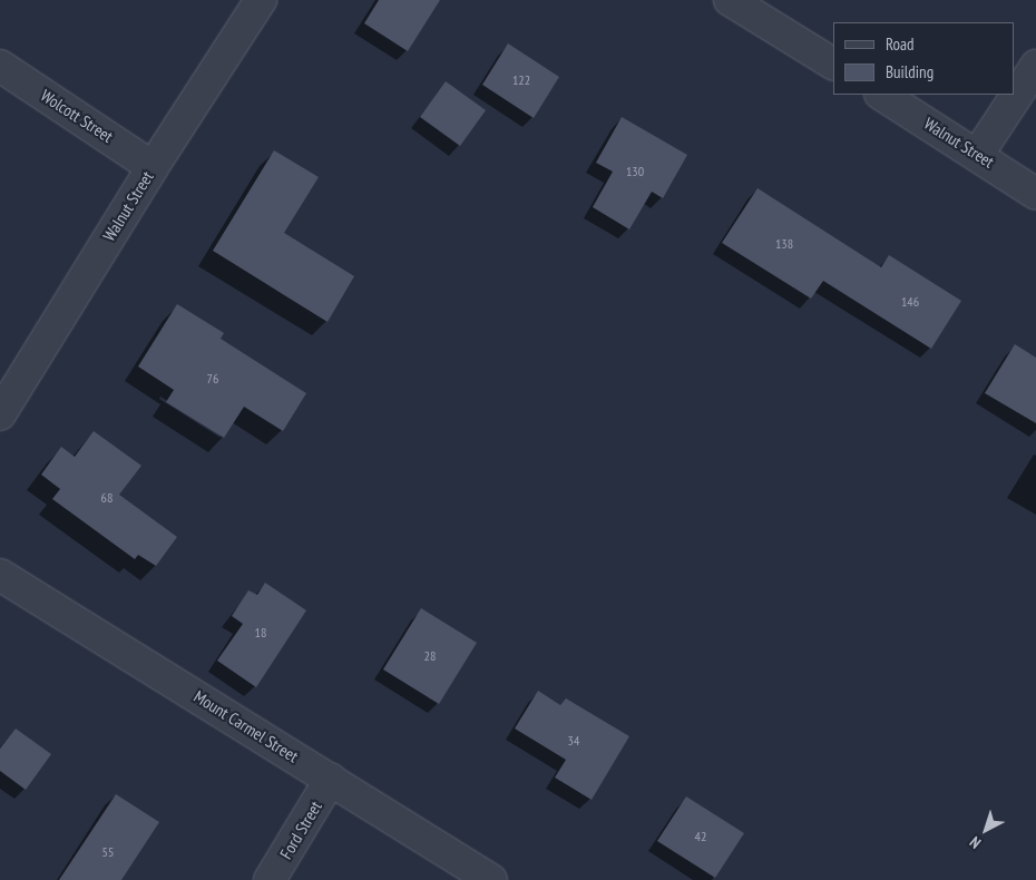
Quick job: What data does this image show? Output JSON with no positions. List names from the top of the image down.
{
  "streets": {
    "street": [
      "Wolcott Street",
      "Walnut Street",
      "Mount Carmel Street",
      "Ford Street"
    ]
  },
  "crossings": [
    ["Wolcott Street", "Walnut Street"],
    ["Mount Carmel Street", "Ford Street"]
  ],
  "house_numbers": [
    "122",
    "130",
    "138",
    "146",
    "76",
    "68",
    "18",
    "28",
    "34",
    "42",
    "55"
  ],
  "legend": ["Road", "Building"],
  "north": "bottom left"
}
